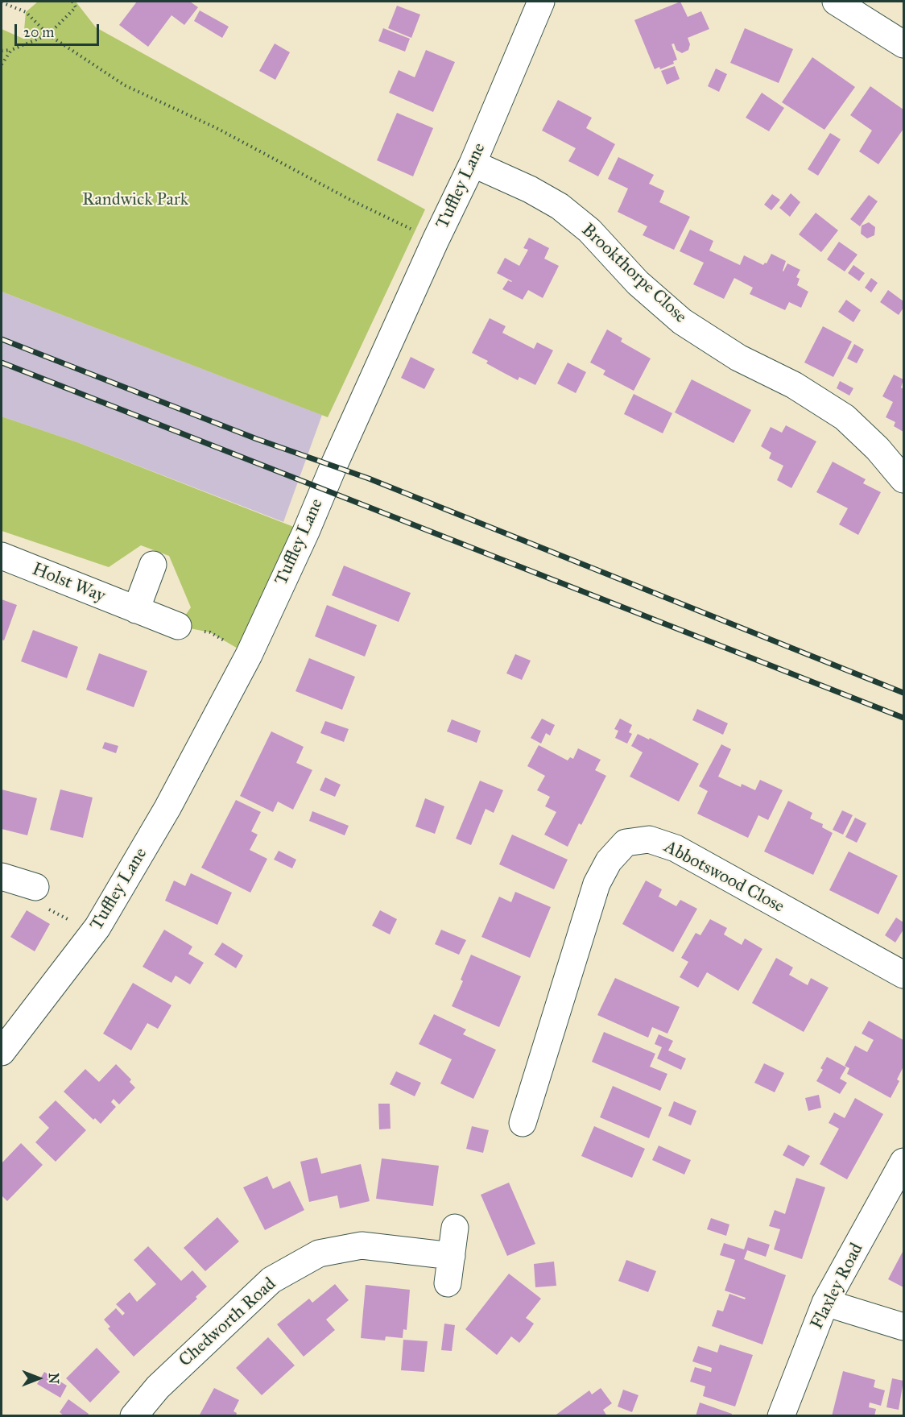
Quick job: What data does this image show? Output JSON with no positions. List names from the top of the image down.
{
  "streets": {
    "street": [
      "Tuffley Lane",
      "Brookthorpe Close",
      "Holst Way",
      "Abbotswood Close",
      "Flaxley Road",
      "Chedworth Road"
    ]
  },
  "crossings": [
    ["Tuffley Lane", "Brookthorpe Close"]
  ],
  "parks": ["Randwick Park"],
  "scale_bar": "20 m",
  "north": "right"
}
